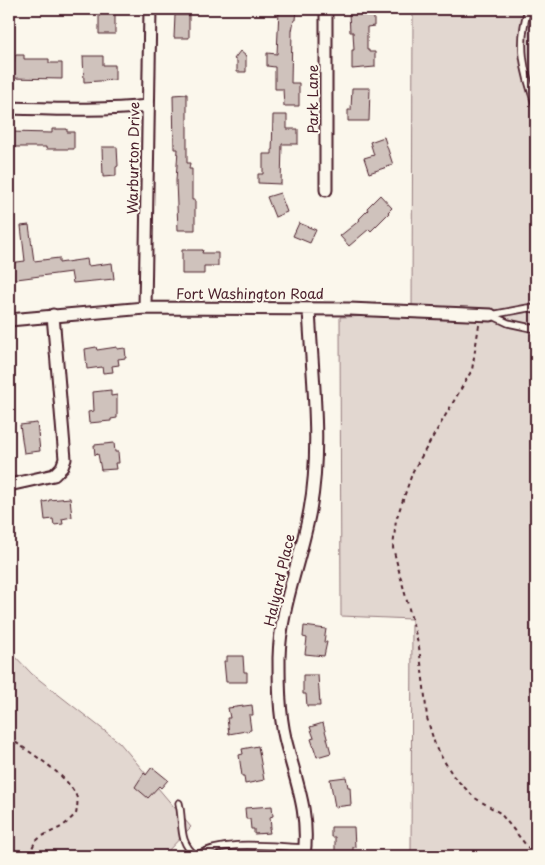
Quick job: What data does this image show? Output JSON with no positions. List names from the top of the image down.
{
  "streets": {
    "street": [
      "Park Lane",
      "Warburton Drive",
      "Fort Washington Road",
      "Halyard Place"
    ]
  },
  "crossings": [
    ["Warburton Drive", "Fort Washington Road"],
    ["Fort Washington Road", "Halyard Place"]
  ]
}
